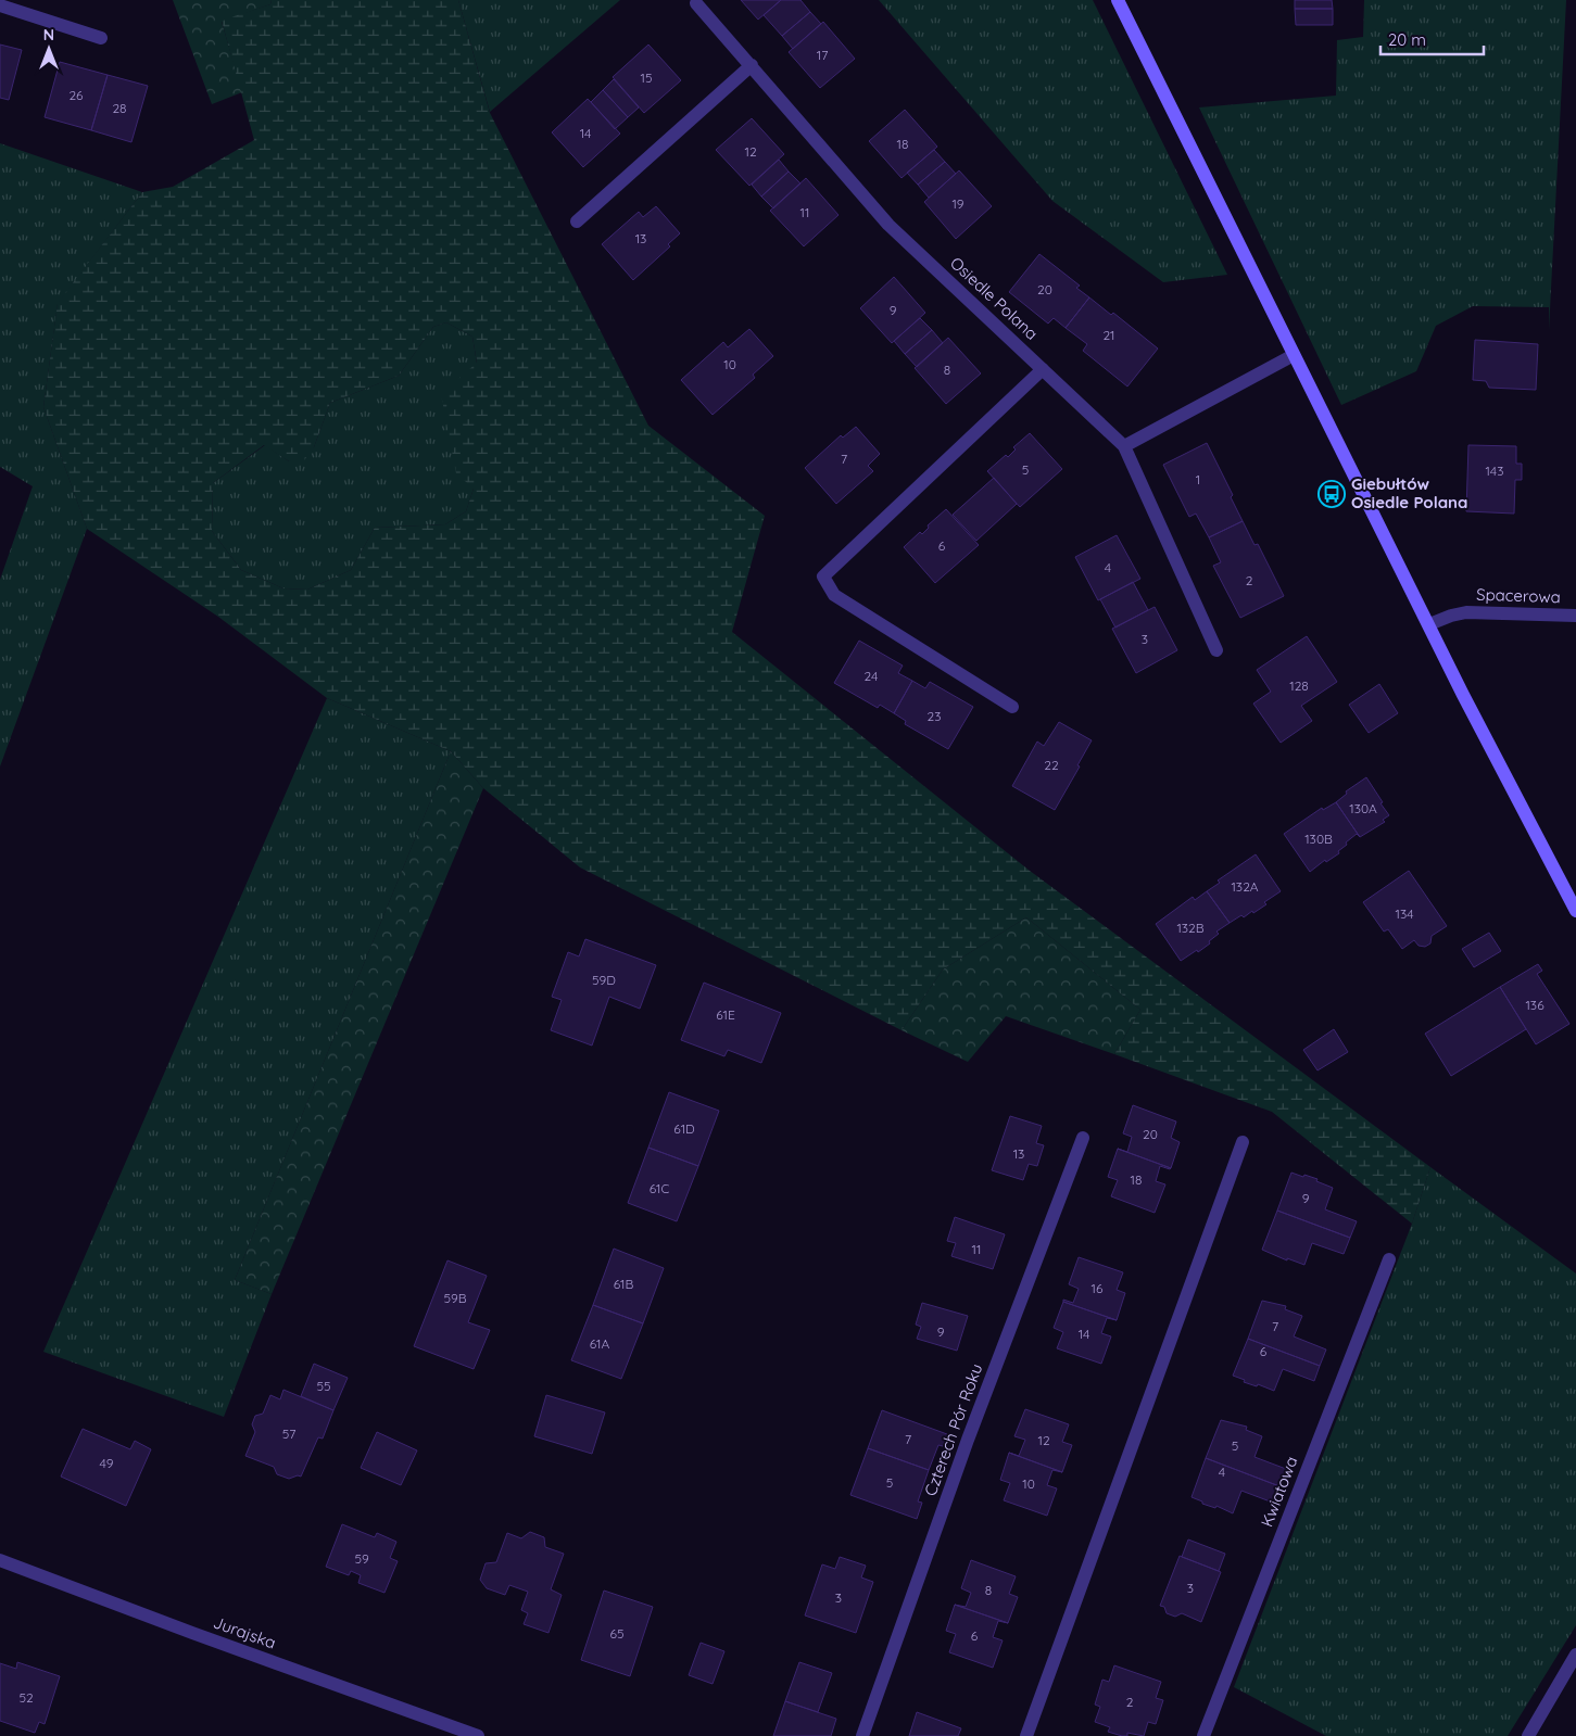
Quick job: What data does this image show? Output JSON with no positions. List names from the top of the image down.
{
  "streets": {
    "street": [
      "Osiedle Polana",
      "Spacerowa",
      "Czterech Pór Roku",
      "Kwiatowa",
      "Jurajska"
    ]
  },
  "places": {
    "bus stop": ["Giebułtów Osiedle Polana"]
  },
  "house_numbers": [
    "17",
    "15",
    "26",
    "28",
    "14",
    "18",
    "12",
    "19",
    "11",
    "13",
    "20",
    "9",
    "21",
    "10",
    "8",
    "7",
    "5",
    "143",
    "1",
    "6",
    "4",
    "2",
    "3",
    "24",
    "128",
    "23",
    "22",
    "130A",
    "130B",
    "132A",
    "134",
    "132B",
    "59D",
    "136",
    "61E",
    "61D",
    "20",
    "13",
    "18",
    "61C",
    "9",
    "11",
    "61B",
    "16",
    "59B",
    "7",
    "9",
    "14",
    "61A",
    "6",
    "55",
    "57",
    "7",
    "12",
    "5",
    "49",
    "4",
    "5",
    "10",
    "59",
    "3",
    "8",
    "3",
    "65",
    "6",
    "52",
    "2"
  ],
  "scale_bar": "20 m",
  "north": "top"
}
